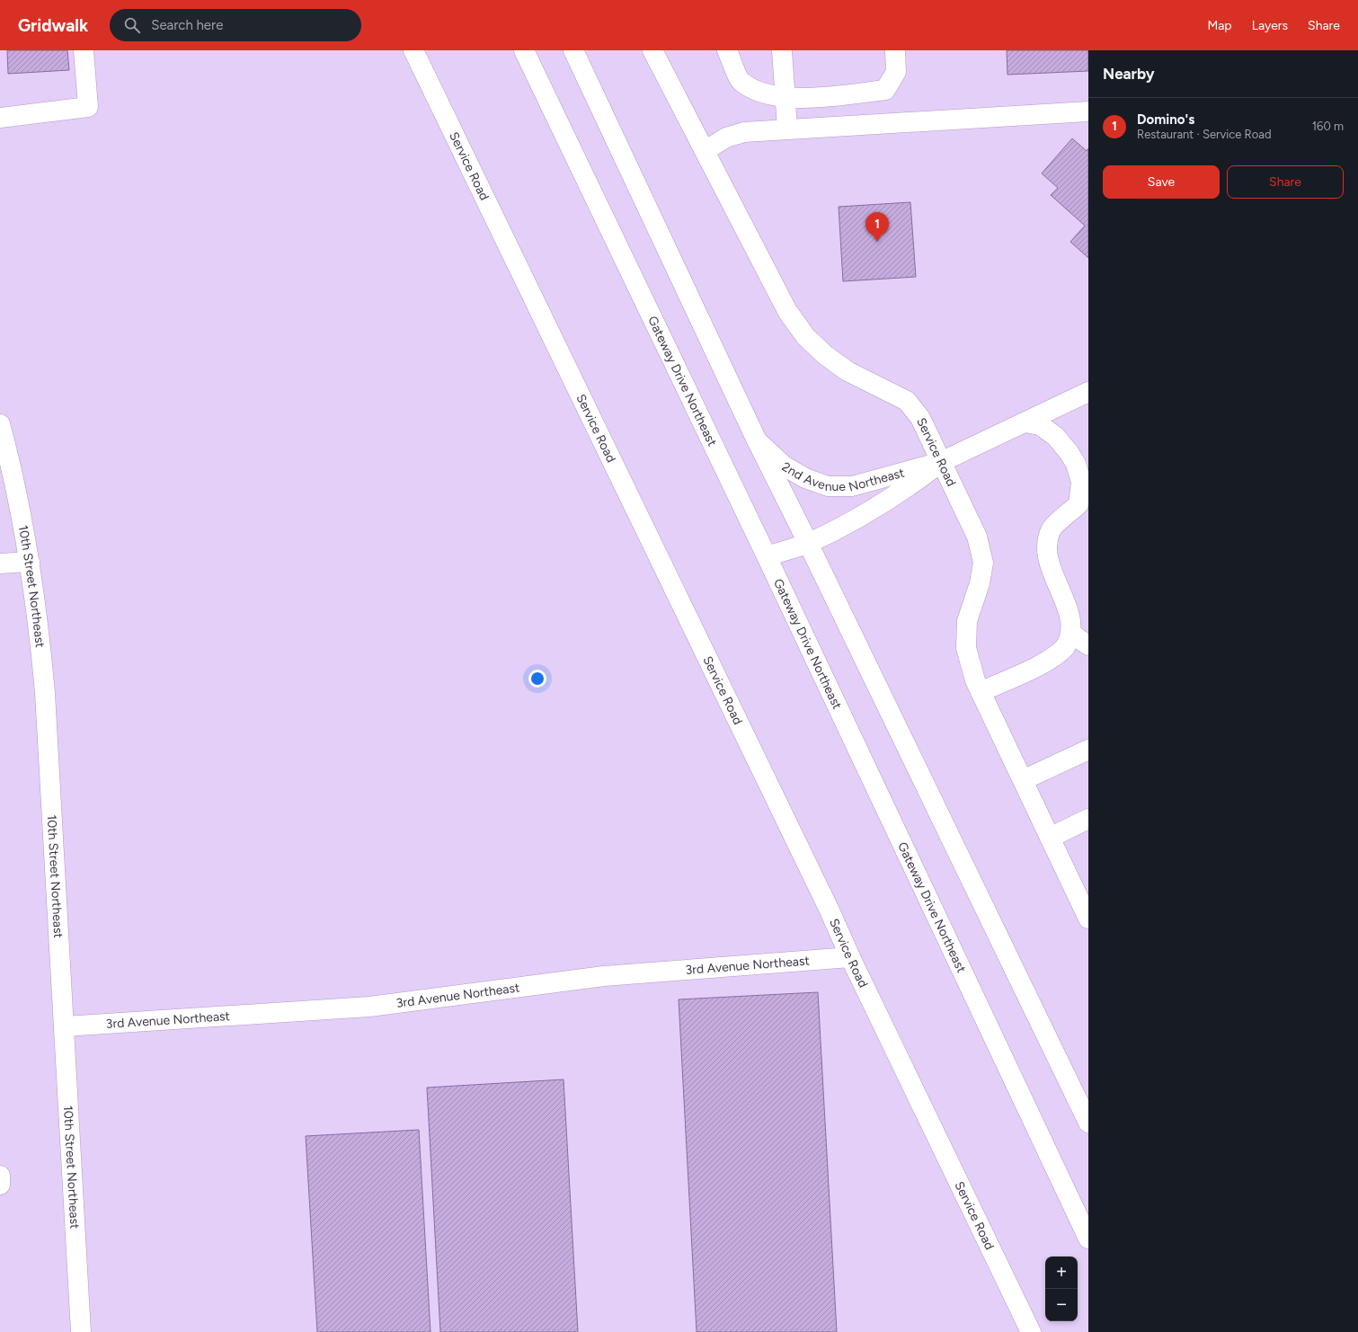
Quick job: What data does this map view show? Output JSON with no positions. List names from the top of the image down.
{
  "streets": {
    "main road": [
      "Service Road",
      "Gateway Drive Northeast",
      "2nd Avenue Northeast",
      "10th Street Northeast",
      "3rd Avenue Northeast"
    ]
  },
  "crossings": [
    ["Service Road", "2nd Avenue Northeast"],
    ["Service Road", "3rd Avenue Northeast"],
    ["Gateway Drive Northeast", "2nd Avenue Northeast"],
    ["10th Street Northeast", "3rd Avenue Northeast"]
  ],
  "page": {
    "header": "Gridwalk",
    "search": "Search here",
    "nav": ["Map", "Layers", "Share"],
    "heading": "Nearby",
    "list": [
      {
        "mark": "1",
        "name": "Domino's",
        "note": "Restaurant · Service Road",
        "value": "160 m"
      }
    ],
    "buttons": ["Save", "Share"],
    "pins": "1",
    "map_buttons": ["+", "−"]
  }
}
